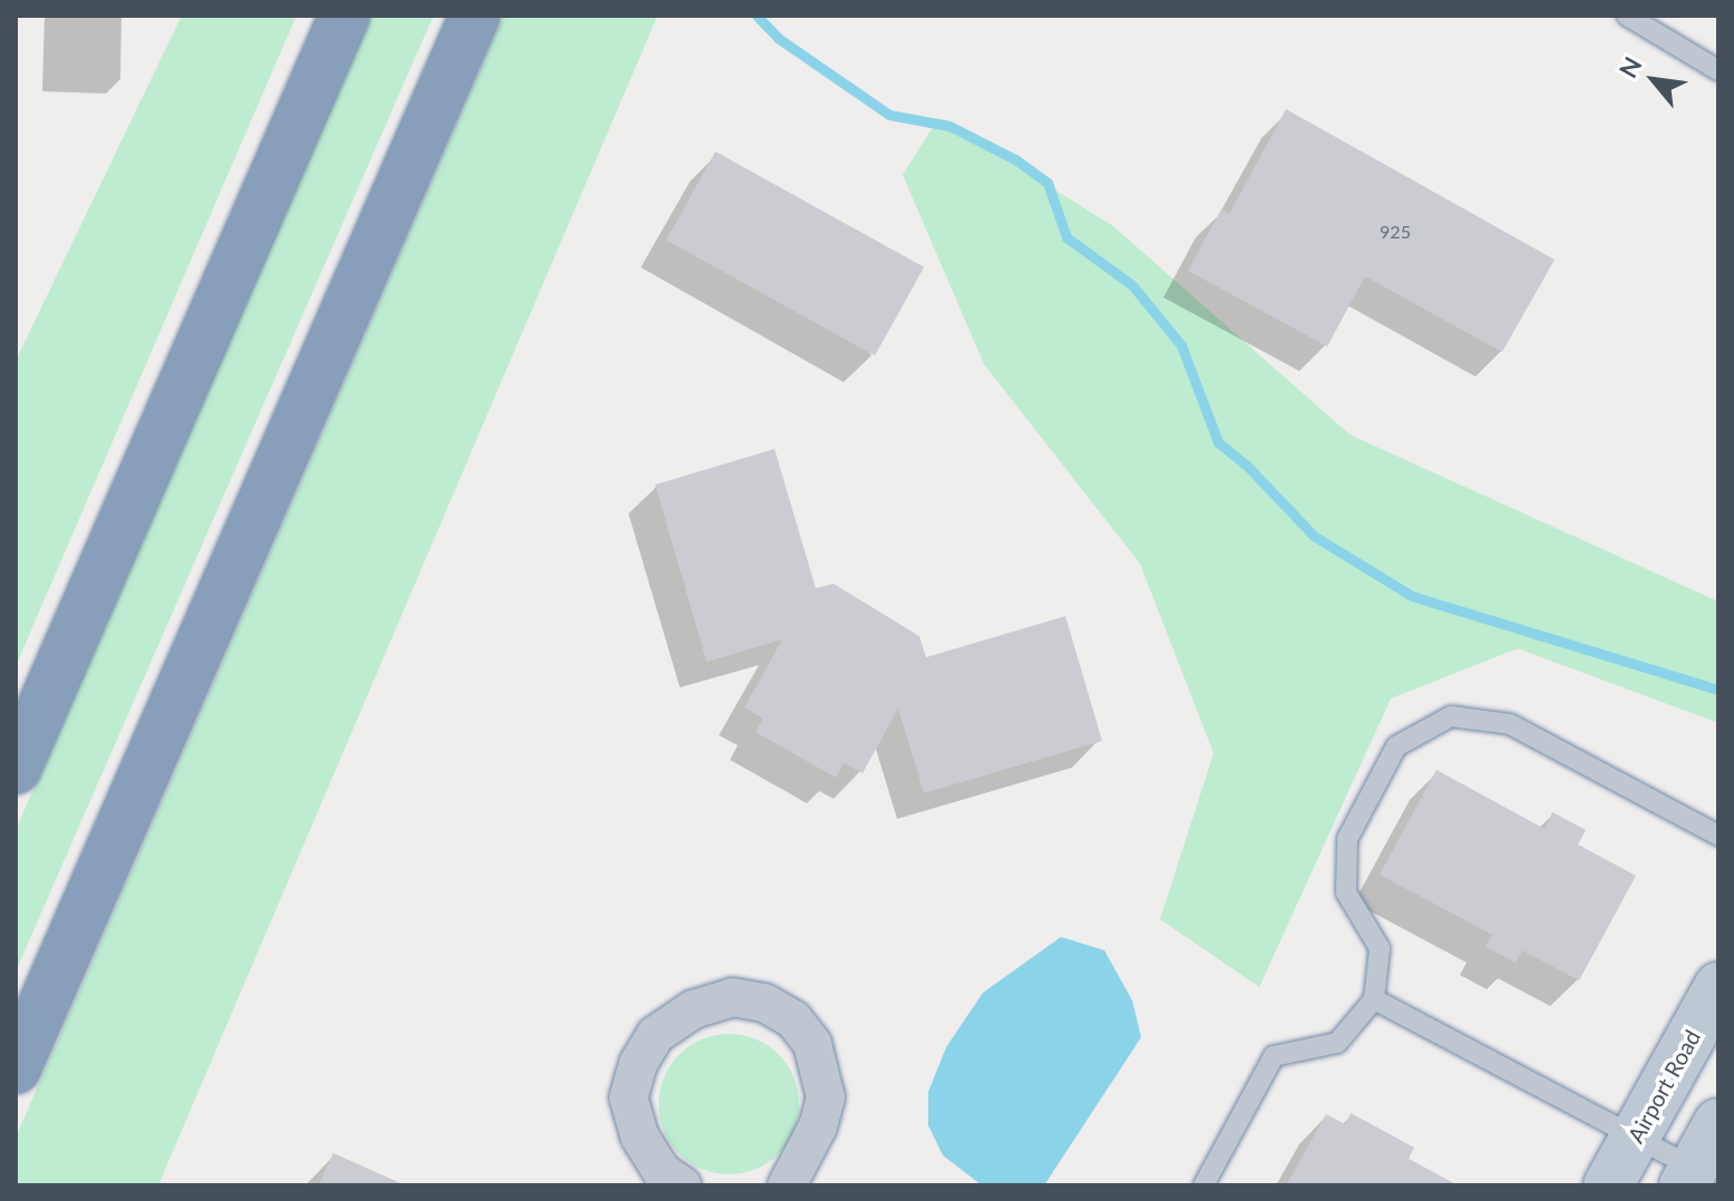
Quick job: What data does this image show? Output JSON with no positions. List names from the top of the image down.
{
  "streets": {
    "main road": ["Airport Road"]
  },
  "house_numbers": ["925"],
  "north": "top left"
}
